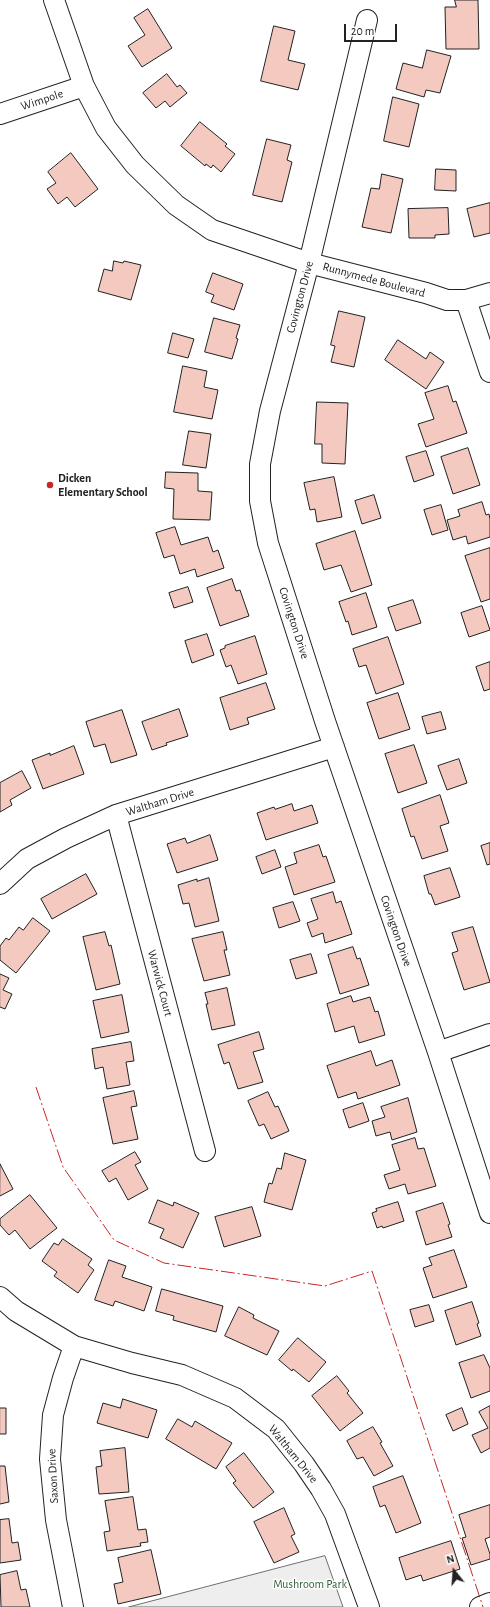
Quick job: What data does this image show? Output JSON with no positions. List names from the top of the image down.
{
  "streets": {
    "street": [
      "Wimpole",
      "Runnymede Boulevard",
      "Covington Drive",
      "Waltham Drive",
      "Warwick Court",
      "Saxon Drive"
    ]
  },
  "crossings": [
    ["Wimpole", "Runnymede Boulevard"],
    ["Runnymede Boulevard", "Covington Drive"],
    ["Covington Drive", "Waltham Drive"],
    ["Waltham Drive", "Warwick Court"],
    ["Waltham Drive", "Saxon Drive"]
  ],
  "parks": ["Mushroom Park"],
  "places": ["Dicken Elementary School"],
  "scale_bar": "20 m",
  "north": "top"
}
